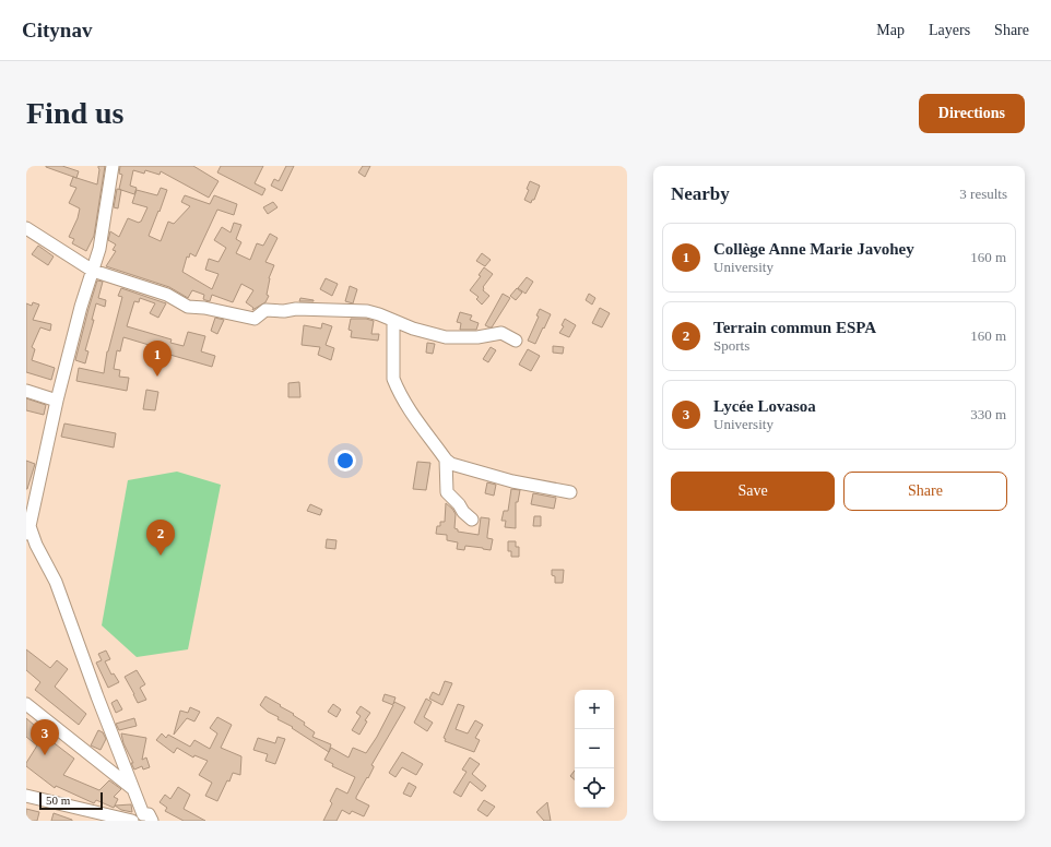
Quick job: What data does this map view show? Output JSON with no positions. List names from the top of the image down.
{
  "scale_bar": "50 m",
  "page": {
    "header": "Citynav",
    "nav": ["Map", "Layers", "Share"],
    "buttons": [
      "Directions",
      ["Save", "Share"]
    ],
    "title": "Find us",
    "heading": ["Nearby", "3 results"],
    "list": [
      {
        "mark": "1",
        "name": "Collège Anne Marie Javohey",
        "note": "University",
        "value": "160 m"
      },
      {
        "mark": "2",
        "name": "Terrain commun ESPA",
        "note": "Sports",
        "value": "160 m"
      },
      {
        "mark": "3",
        "name": "Lycée Lovasoa",
        "note": "University",
        "value": "330 m"
      }
    ],
    "pins": ["1", "2", "3"],
    "map_buttons": ["+", "−"],
    "scale": "50 m"
  }
}
